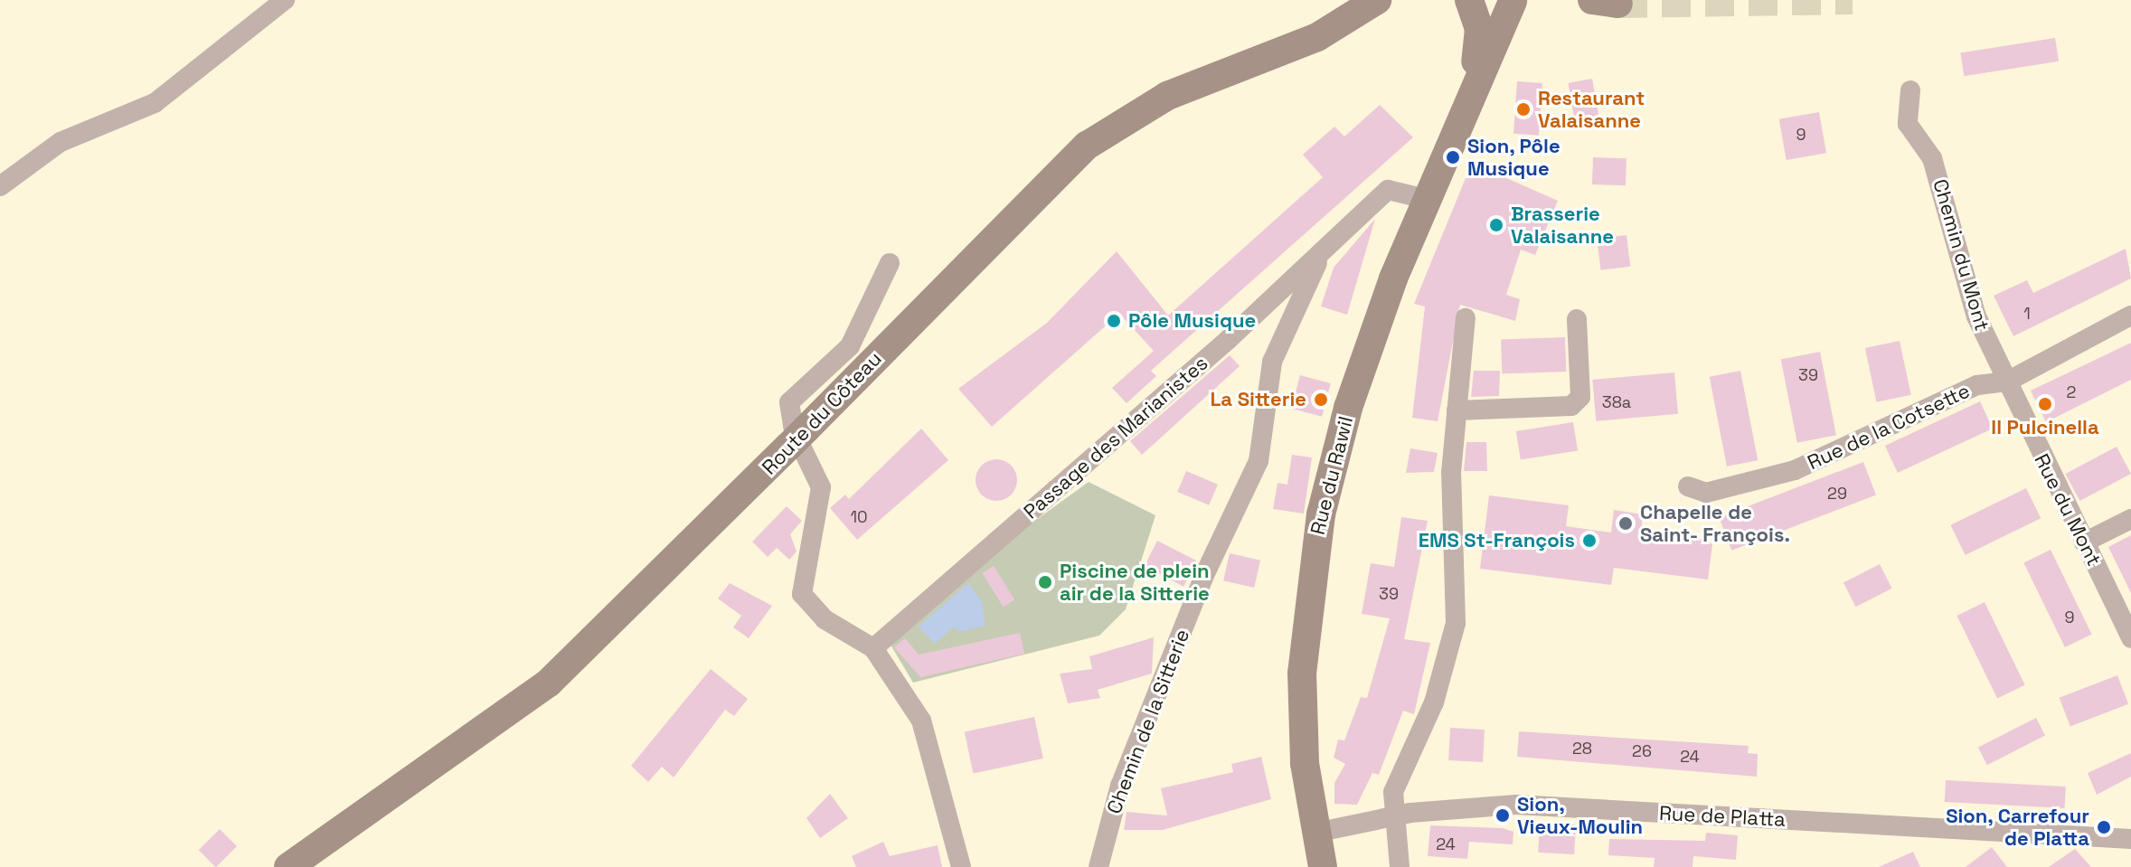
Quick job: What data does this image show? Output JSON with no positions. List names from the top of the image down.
{
  "streets": {
    "street": [
      "Chemin du Mont",
      "Route du Côteau",
      "Rue de la Cotsette",
      "Passage des Marianistes",
      "Rue du Rawil",
      "Rue du Mont",
      "Chemin de la Sitterie",
      "Rue de Platta"
    ]
  },
  "crossings": [
    ["Chemin du Mont", "Rue de la Cotsette"],
    ["Chemin du Mont", "Rue du Mont"],
    ["Rue de la Cotsette", "Rue du Mont"],
    ["Passage des Marianistes", "Rue du Rawil"],
    ["Passage des Marianistes", "Chemin de la Sitterie"],
    ["Rue du Rawil", "Rue de Platta"]
  ],
  "places": [
    "Restaurant Valaisanne",
    "Sion, Pôle Musique",
    "Brasserie Valaisanne",
    "Pôle Musique",
    "La Sitterie",
    "Il Pulcinella",
    "Chapelle de Saint- François.",
    "EMS St-François",
    "Piscine de plein air de la Sitterie",
    "Sion, Vieux-Moulin",
    "Sion, Carrefour de Platta"
  ],
  "house_numbers": [
    "9",
    "1",
    "39",
    "2",
    "38a",
    "29",
    "10",
    "39",
    "9",
    "28",
    "26",
    "24",
    "24"
  ]
}
